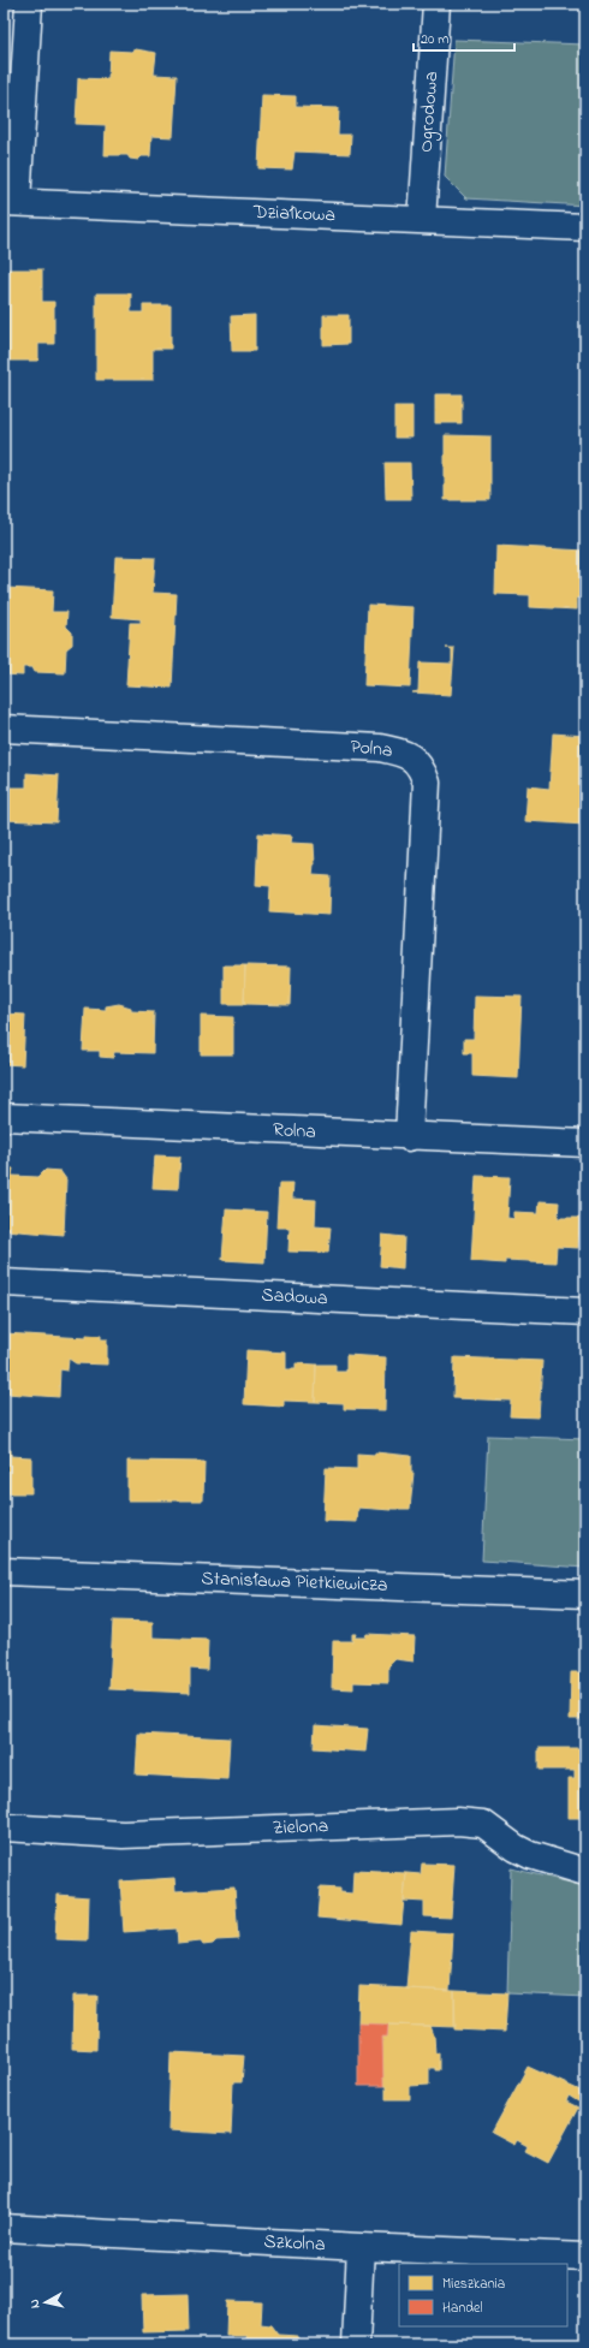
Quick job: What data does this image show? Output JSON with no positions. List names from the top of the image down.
{
  "streets": {
    "street": [
      "Ogrodowa",
      "Działkowa",
      "Polna",
      "Rolna",
      "Sadowa",
      "Stanisława Pietkiewicza",
      "Zielona",
      "Szkolna"
    ]
  },
  "crossings": [
    ["Ogrodowa", "Działkowa"],
    ["Polna", "Rolna"]
  ],
  "legend": ["Mieszkania", "Handel"],
  "scale_bar": "20 m",
  "north": "left"
}
